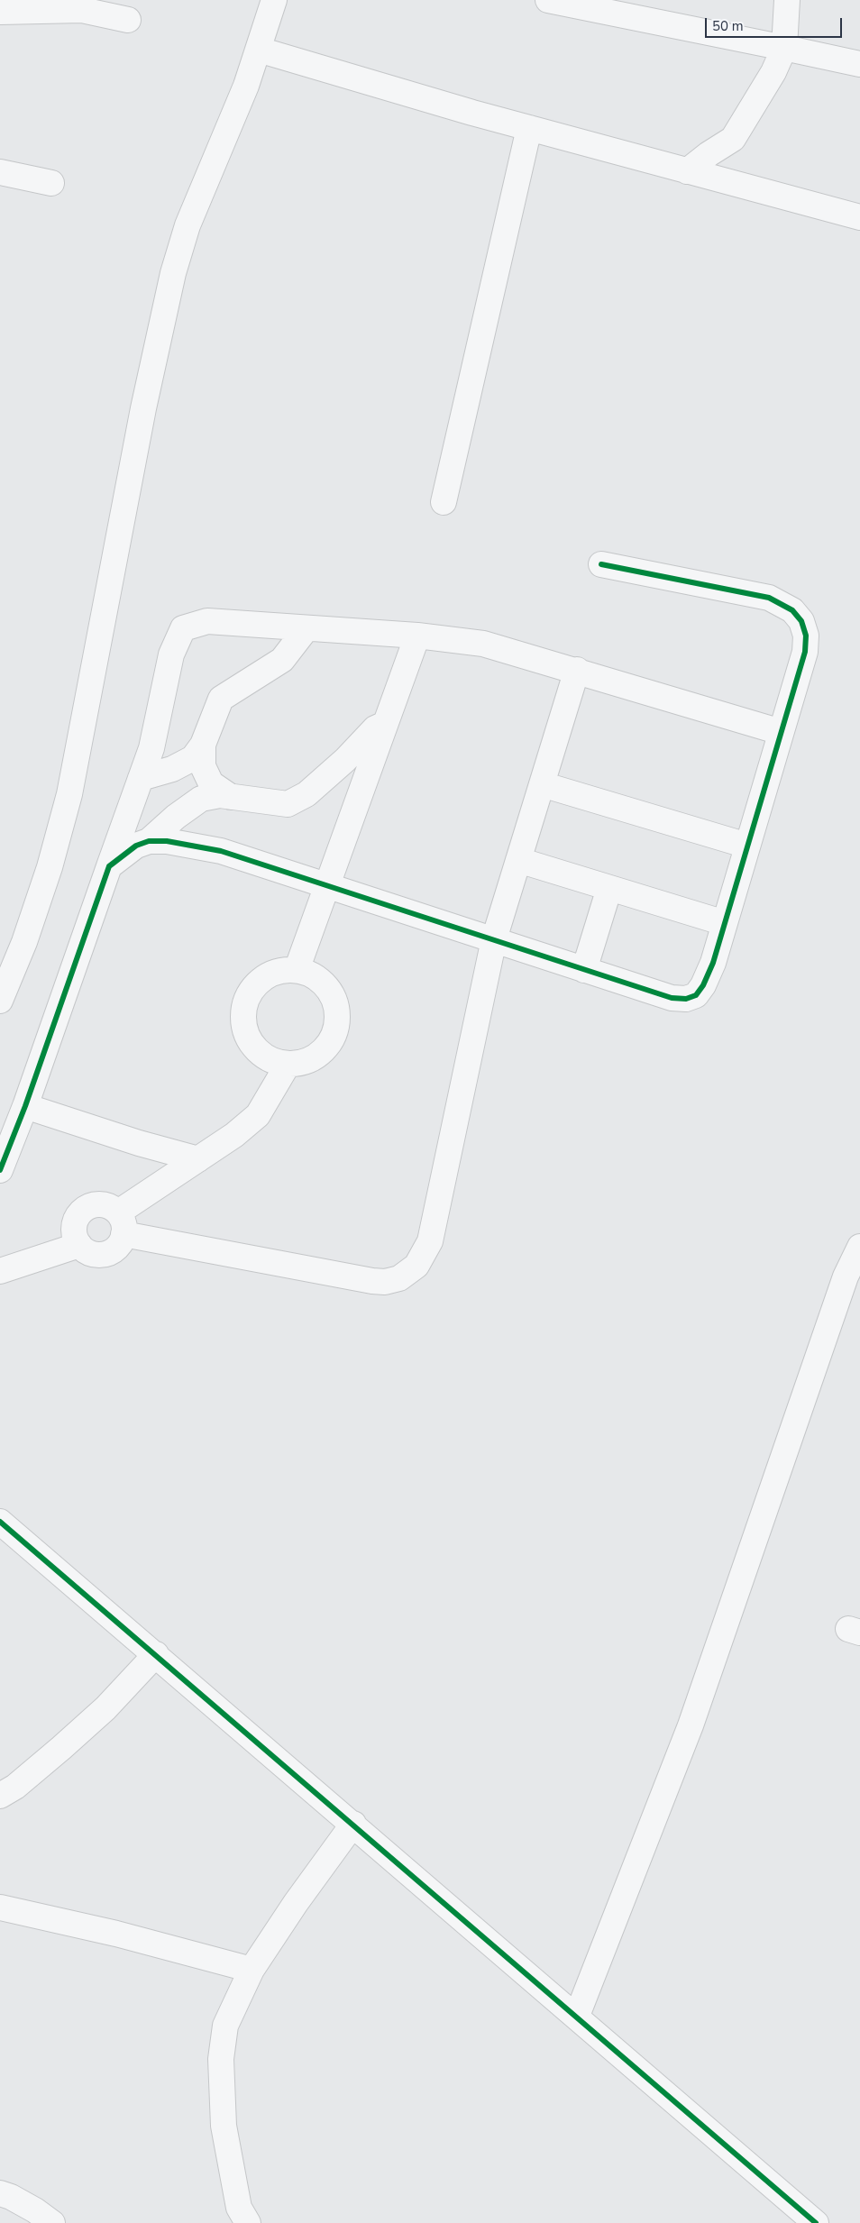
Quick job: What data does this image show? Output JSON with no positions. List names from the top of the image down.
{
  "scale_bar": "50 m"
}
